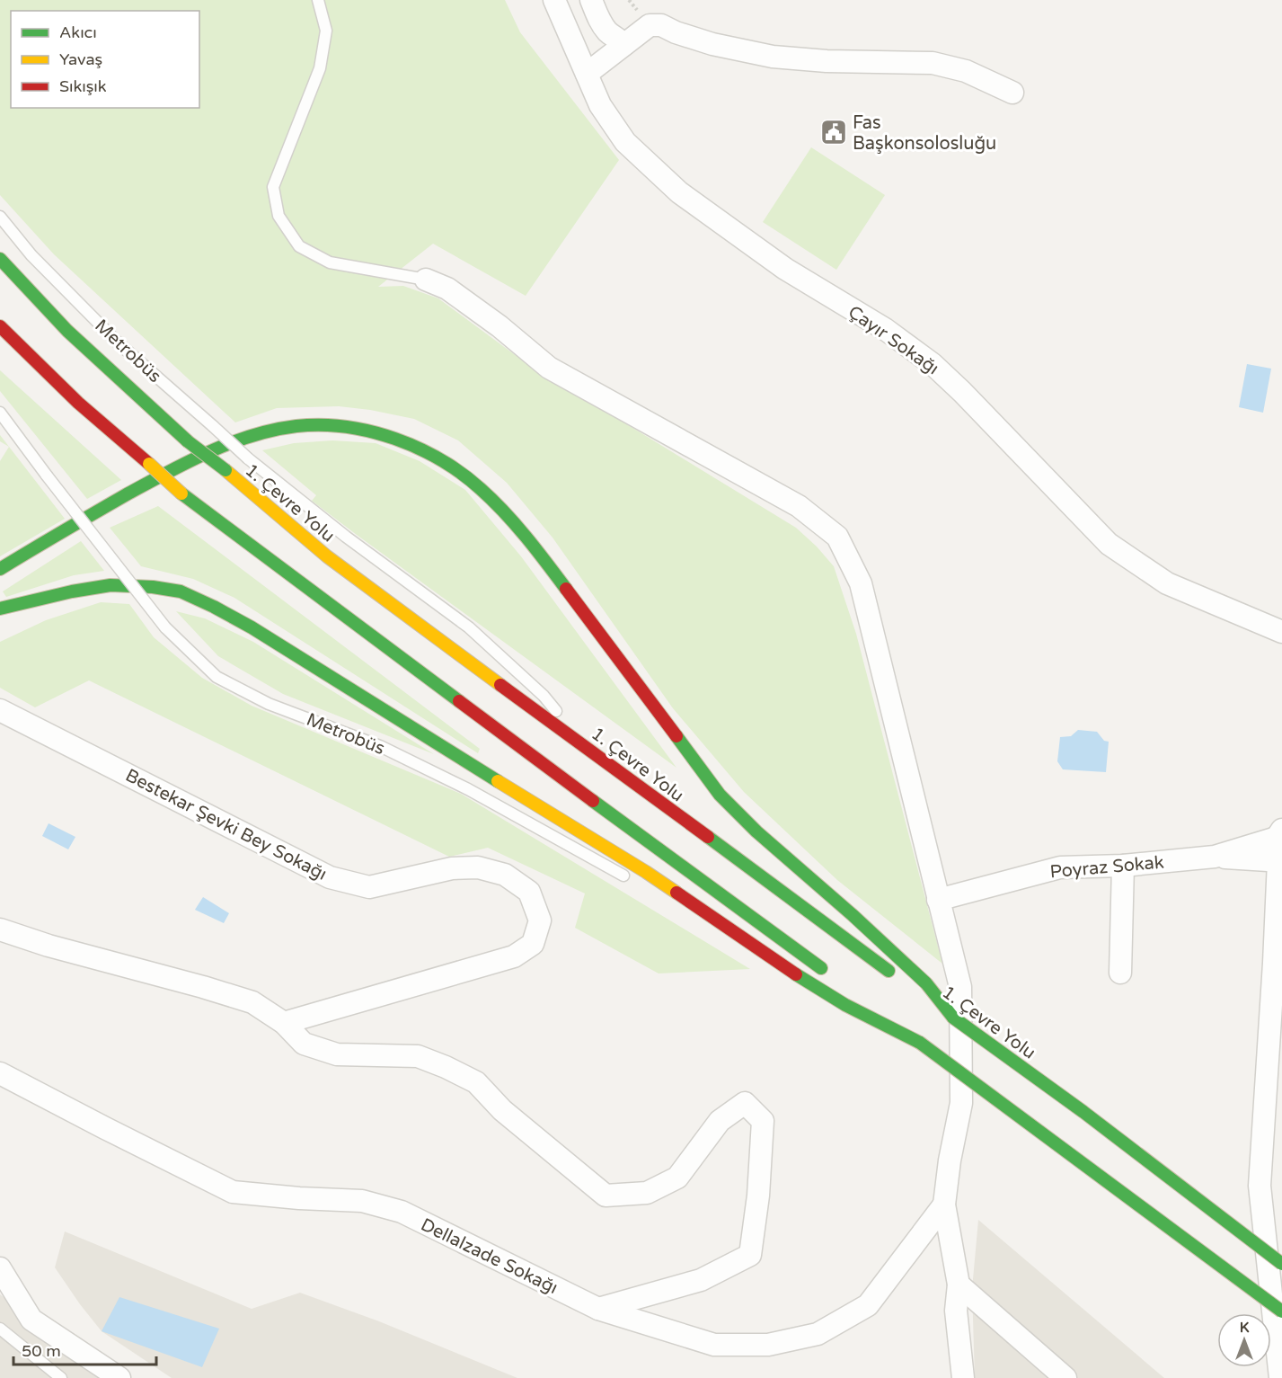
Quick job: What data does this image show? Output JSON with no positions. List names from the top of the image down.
{
  "streets": {
    "highway": ["1. Çevre Yolu"],
    "street": [
      "Çayır Sokağı",
      "Bestekar Şevki Bey Sokağı",
      "Poyraz Sokak",
      "Dellalzade Sokağı"
    ],
    "lane": ["Metrobüs"]
  },
  "crossings": [
    ["Metrobüs", "1. Çevre Yolu"]
  ],
  "places": {
    "public building": ["Fas Başkonsolosluğu"]
  },
  "legend": ["Akıcı", "Yavaş", "Sıkışık"],
  "scale_bar": "50 m",
  "north": "top"
}
